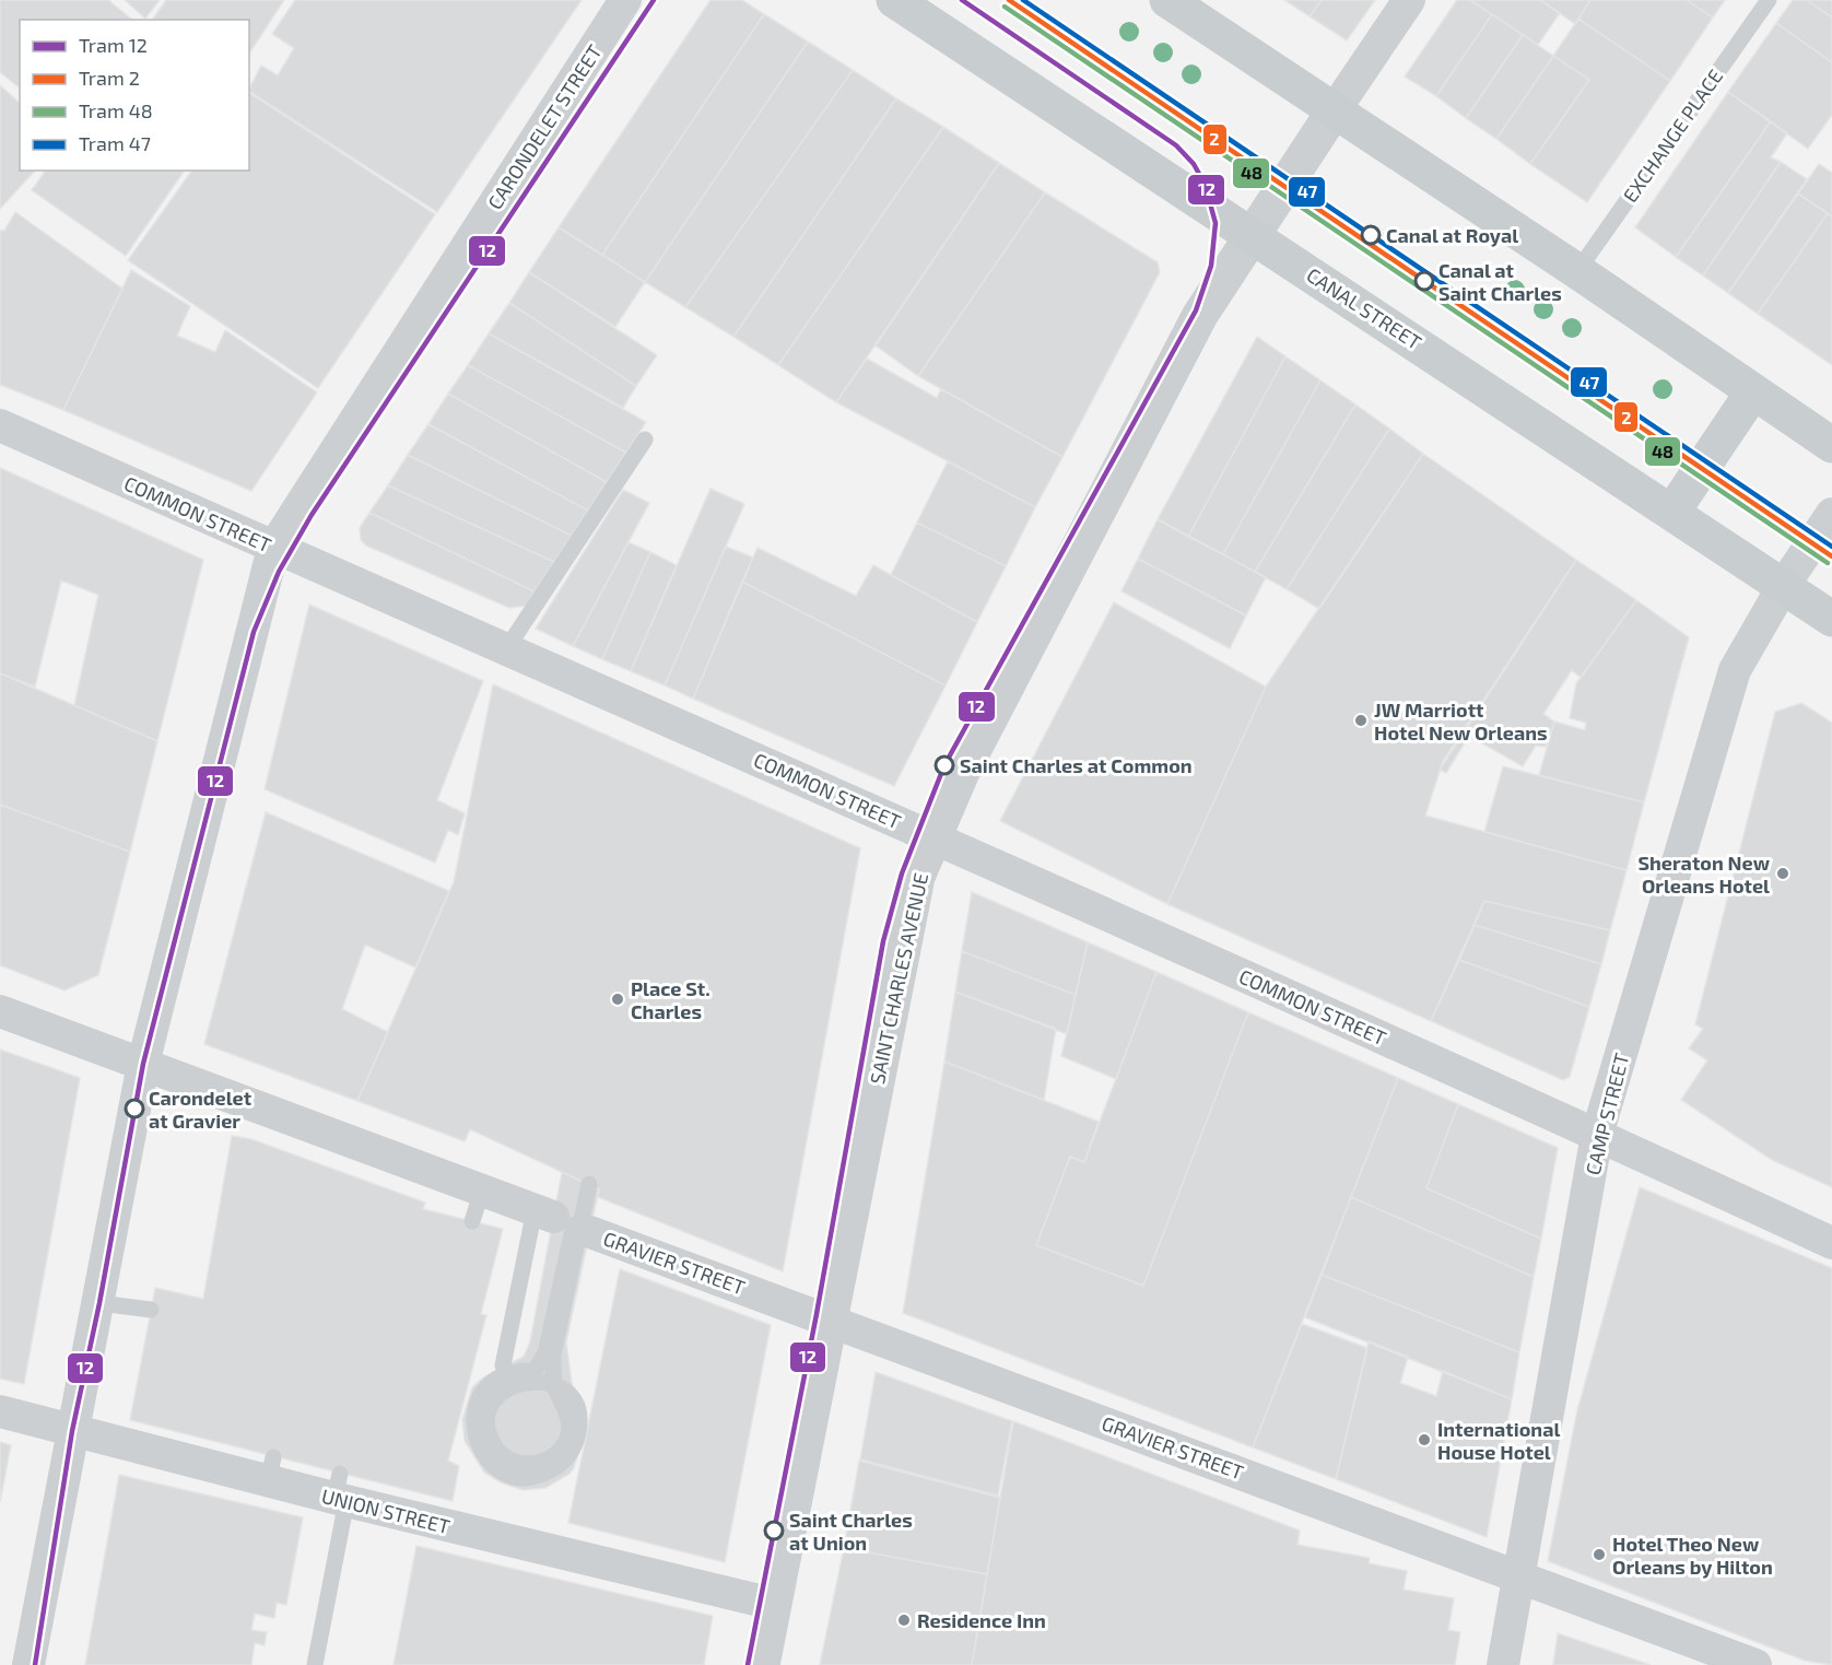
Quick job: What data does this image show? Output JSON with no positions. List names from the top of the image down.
{
  "streets": {
    "main road": ["CANAL STREET"],
    "street": [
      "CARONDELET STREET",
      "COMMON STREET",
      "SAINT CHARLES AVENUE",
      "CAMP STREET",
      "GRAVIER STREET",
      "UNION STREET"
    ],
    "lane": ["EXCHANGE PLACE"]
  },
  "crossings": [
    ["CARONDELET STREET", "COMMON STREET"],
    ["CARONDELET STREET", "GRAVIER STREET"],
    ["CARONDELET STREET", "UNION STREET"],
    ["CANAL STREET", "SAINT CHARLES AVENUE"],
    ["CANAL STREET", "CAMP STREET"],
    ["COMMON STREET", "SAINT CHARLES AVENUE"],
    ["COMMON STREET", "CAMP STREET"],
    ["SAINT CHARLES AVENUE", "GRAVIER STREET"],
    ["SAINT CHARLES AVENUE", "UNION STREET"],
    ["CAMP STREET", "GRAVIER STREET"]
  ],
  "places": [
    "Canal at Royal",
    "Canal at Saint Charles",
    "JW Marriott Hotel New Orleans",
    "Saint Charles at Common",
    "Sheraton New Orleans Hotel",
    "Place St. Charles",
    "Carondelet at Gravier",
    "International House Hotel",
    "Saint Charles at Union",
    "Hotel Theo New Orleans by Hilton",
    "Residence Inn"
  ],
  "lines": [
    "tram line 12",
    "tram line 2",
    "tram line 47",
    "tram line 48"
  ],
  "legend": [
    "Tram 12",
    "Tram 2",
    "Tram 48",
    "Tram 47"
  ]
}
